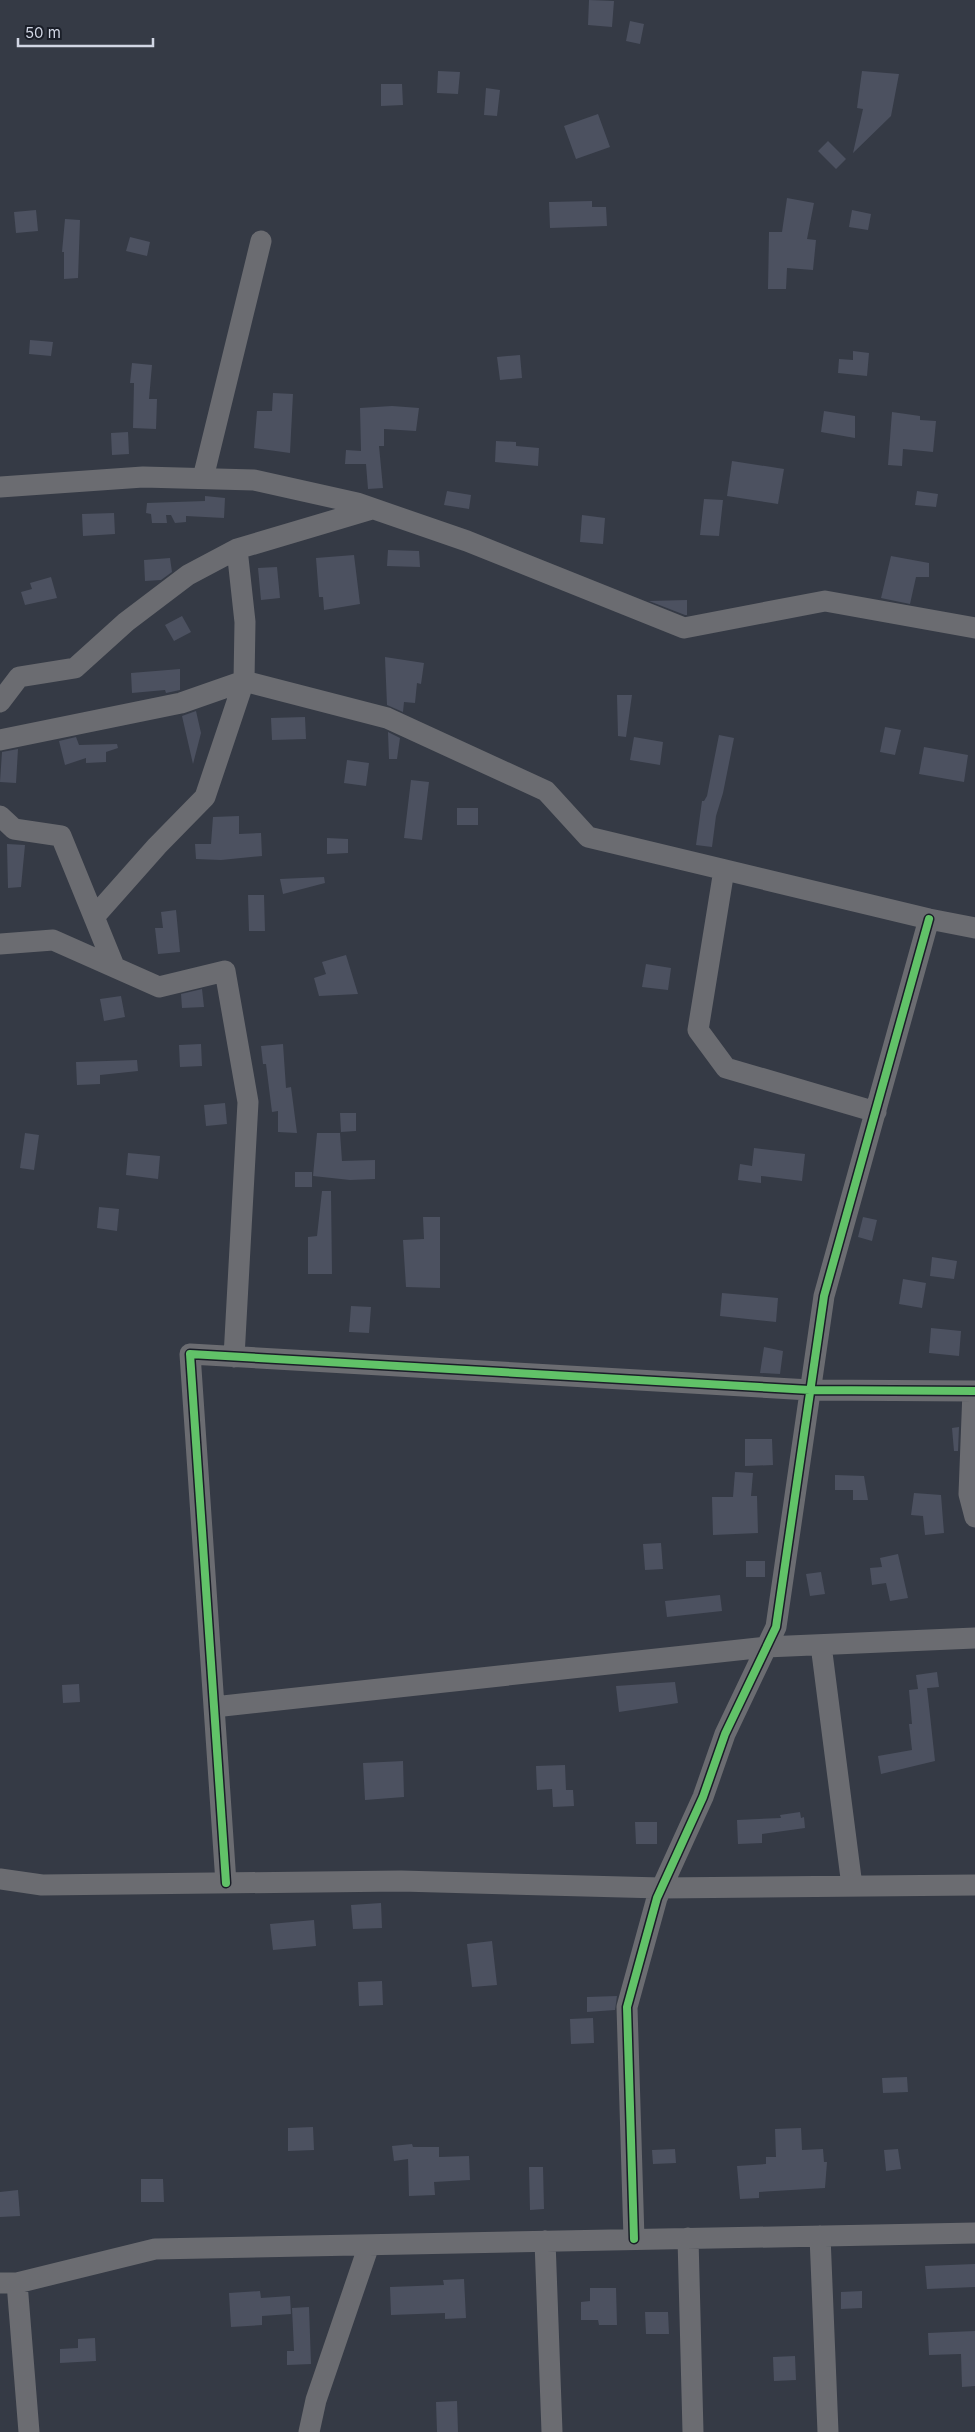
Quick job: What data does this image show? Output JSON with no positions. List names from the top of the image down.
{
  "scale_bar": "50 m"
}
